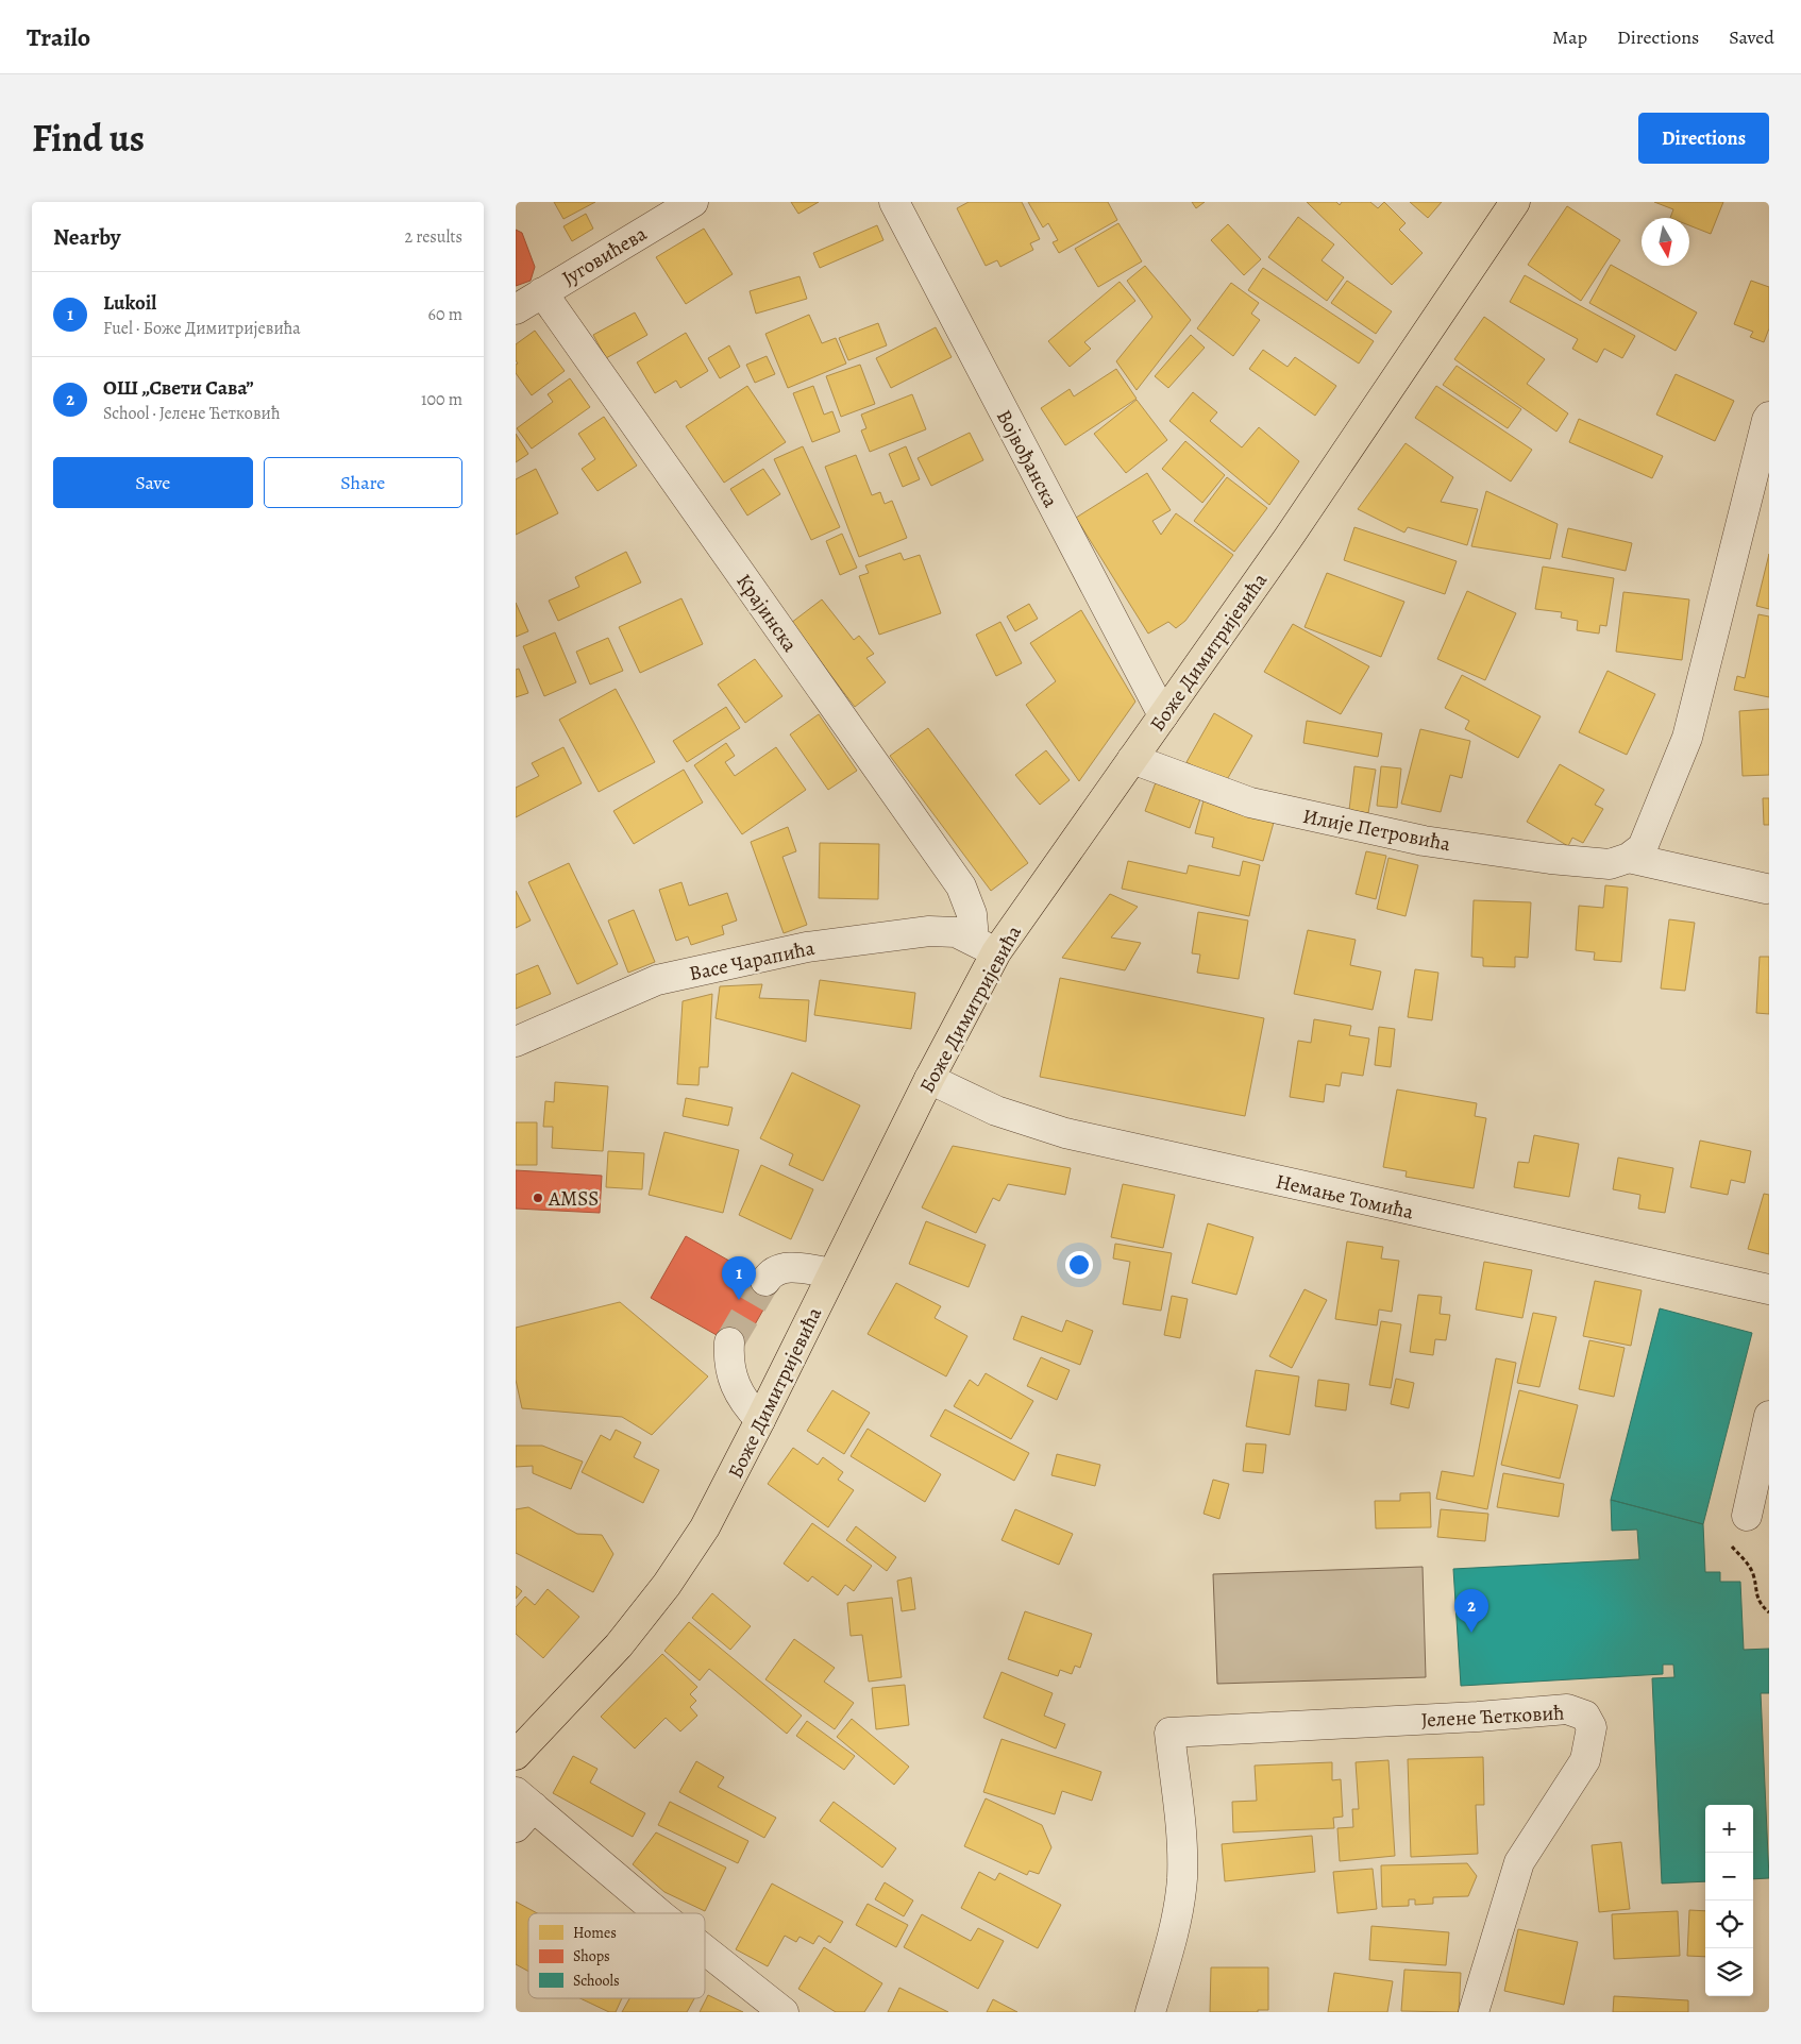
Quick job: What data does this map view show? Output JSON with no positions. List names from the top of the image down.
{
  "streets": {
    "main road": ["Боже Димитријевића"],
    "street": [
      "Југовићева",
      "Војвођанска",
      "Крајинска",
      "Илије Петровића",
      "Васе Чарапића",
      "Немање Томића",
      "Јелене Ћетковић"
    ]
  },
  "crossings": [
    ["Југовићева", "Крајинска"],
    ["Војвођанска", "Боже Димитријевића"],
    ["Крајинска", "Боже Димитријевића"],
    ["Крајинска", "Васе Чарапића"],
    ["Боже Димитријевића", "Илије Петровића"],
    ["Боже Димитријевића", "Васе Чарапића"],
    ["Боже Димитријевића", "Немање Томића"]
  ],
  "places": ["AMSS"],
  "legend": ["Homes", "Shops", "Schools"],
  "north": "bottom",
  "page": {
    "header": "Trailo",
    "nav": ["Map", "Directions", "Saved"],
    "title": "Find us",
    "buttons": [
      "Directions",
      ["Save", "Share"]
    ],
    "heading": ["Nearby", "2 results"],
    "list": [
      {
        "mark": "1",
        "name": "Lukoil",
        "note": "Fuel · Боже Димитријевића",
        "value": "60 m"
      },
      {
        "mark": "2",
        "name": "ОШ „Свети Сава”",
        "note": "School · Јелене Ћетковић",
        "value": "100 m"
      }
    ],
    "pins": ["1", "2"],
    "map_buttons": ["+", "−"]
  }
}
